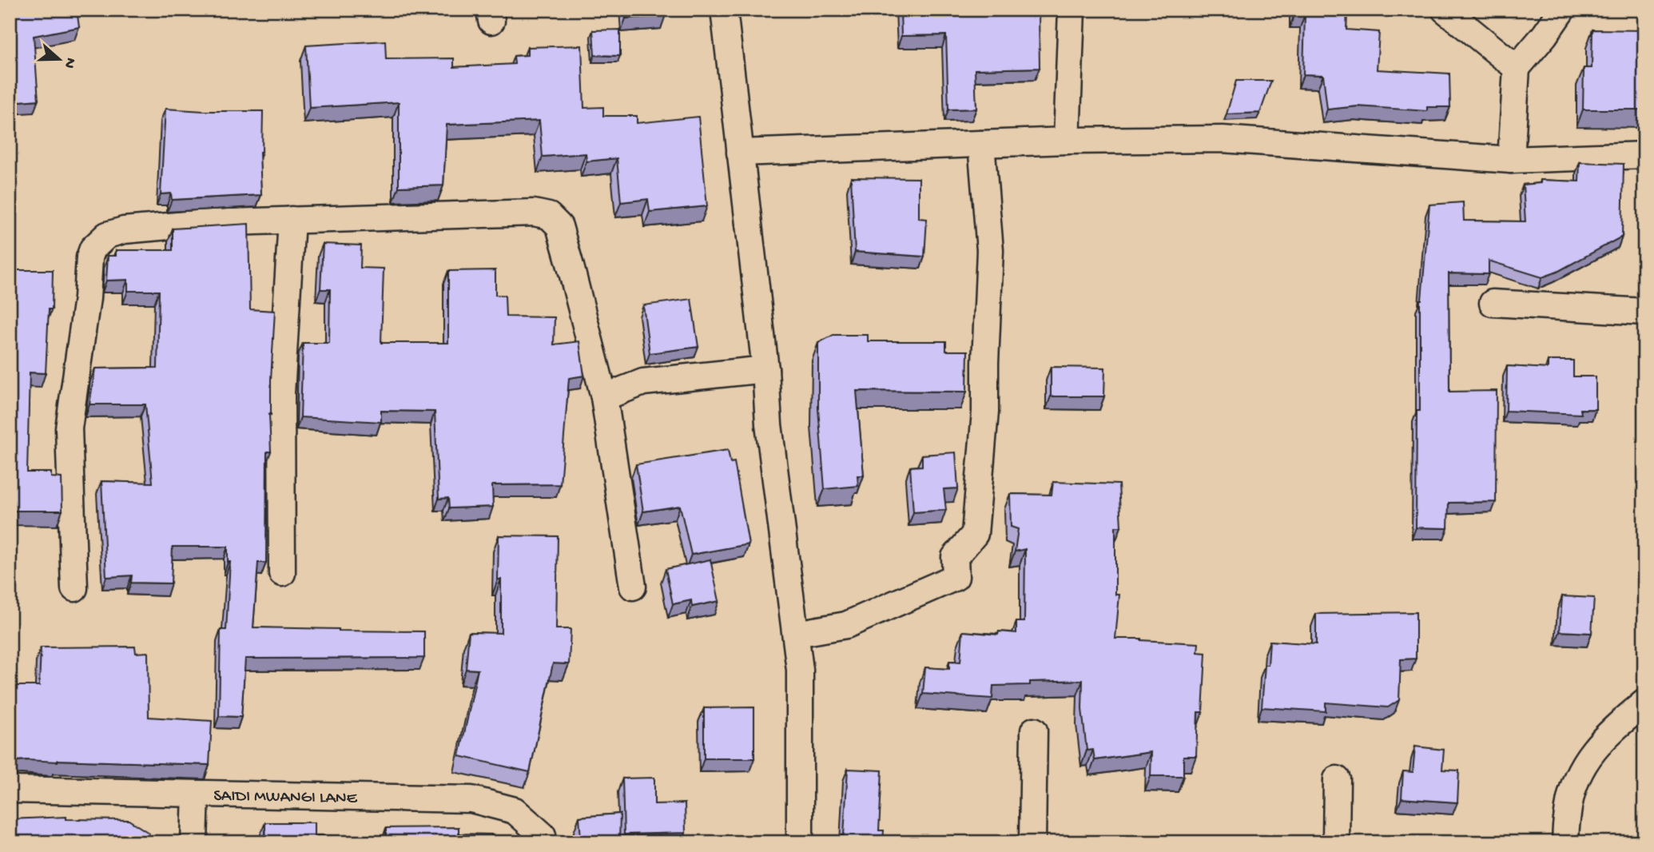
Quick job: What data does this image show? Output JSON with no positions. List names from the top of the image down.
{
  "streets": {
    "street": ["SAIDI MWANGI LANE"]
  },
  "north": "right"
}
